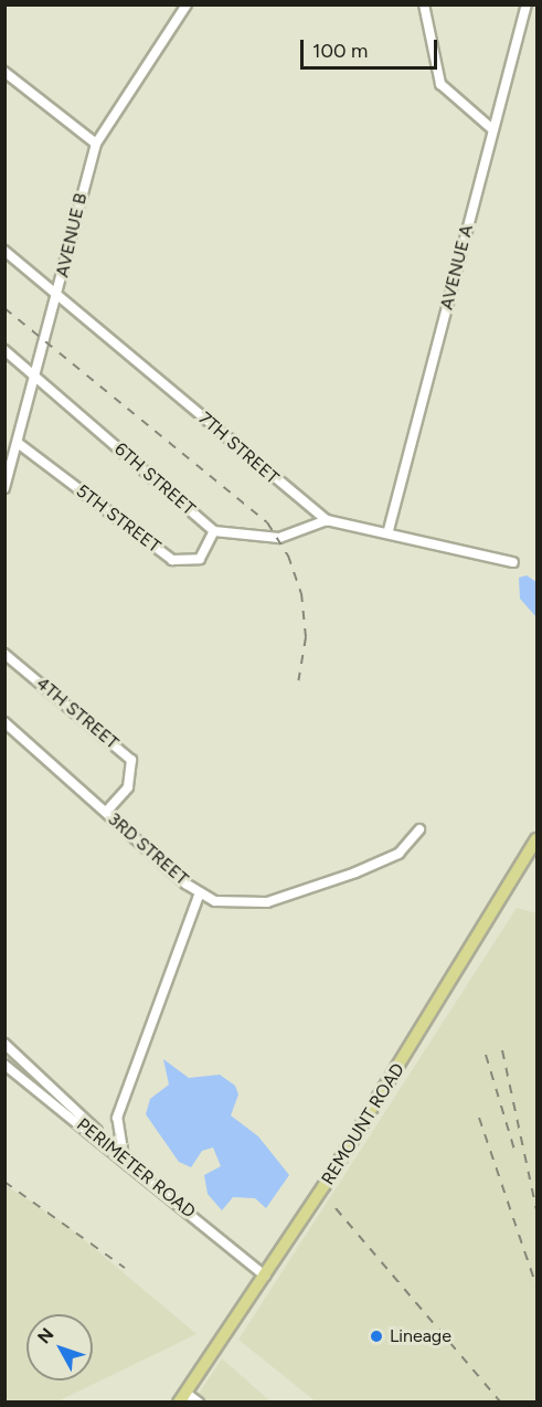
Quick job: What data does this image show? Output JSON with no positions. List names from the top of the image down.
{
  "streets": {
    "main road": ["REMOUNT ROAD"],
    "street": [
      "AVENUE B",
      "AVENUE A",
      "7TH STREET",
      "6TH STREET",
      "5TH STREET",
      "4TH STREET",
      "3RD STREET",
      "PERIMETER ROAD"
    ]
  },
  "crossings": [
    ["AVENUE B", "7TH STREET"],
    ["AVENUE B", "6TH STREET"],
    ["AVENUE B", "5TH STREET"],
    ["6TH STREET", "5TH STREET"],
    ["4TH STREET", "3RD STREET"],
    ["REMOUNT ROAD", "PERIMETER ROAD"]
  ],
  "places": ["Lineage"],
  "scale_bar": "100 m",
  "north": "top left"
}
